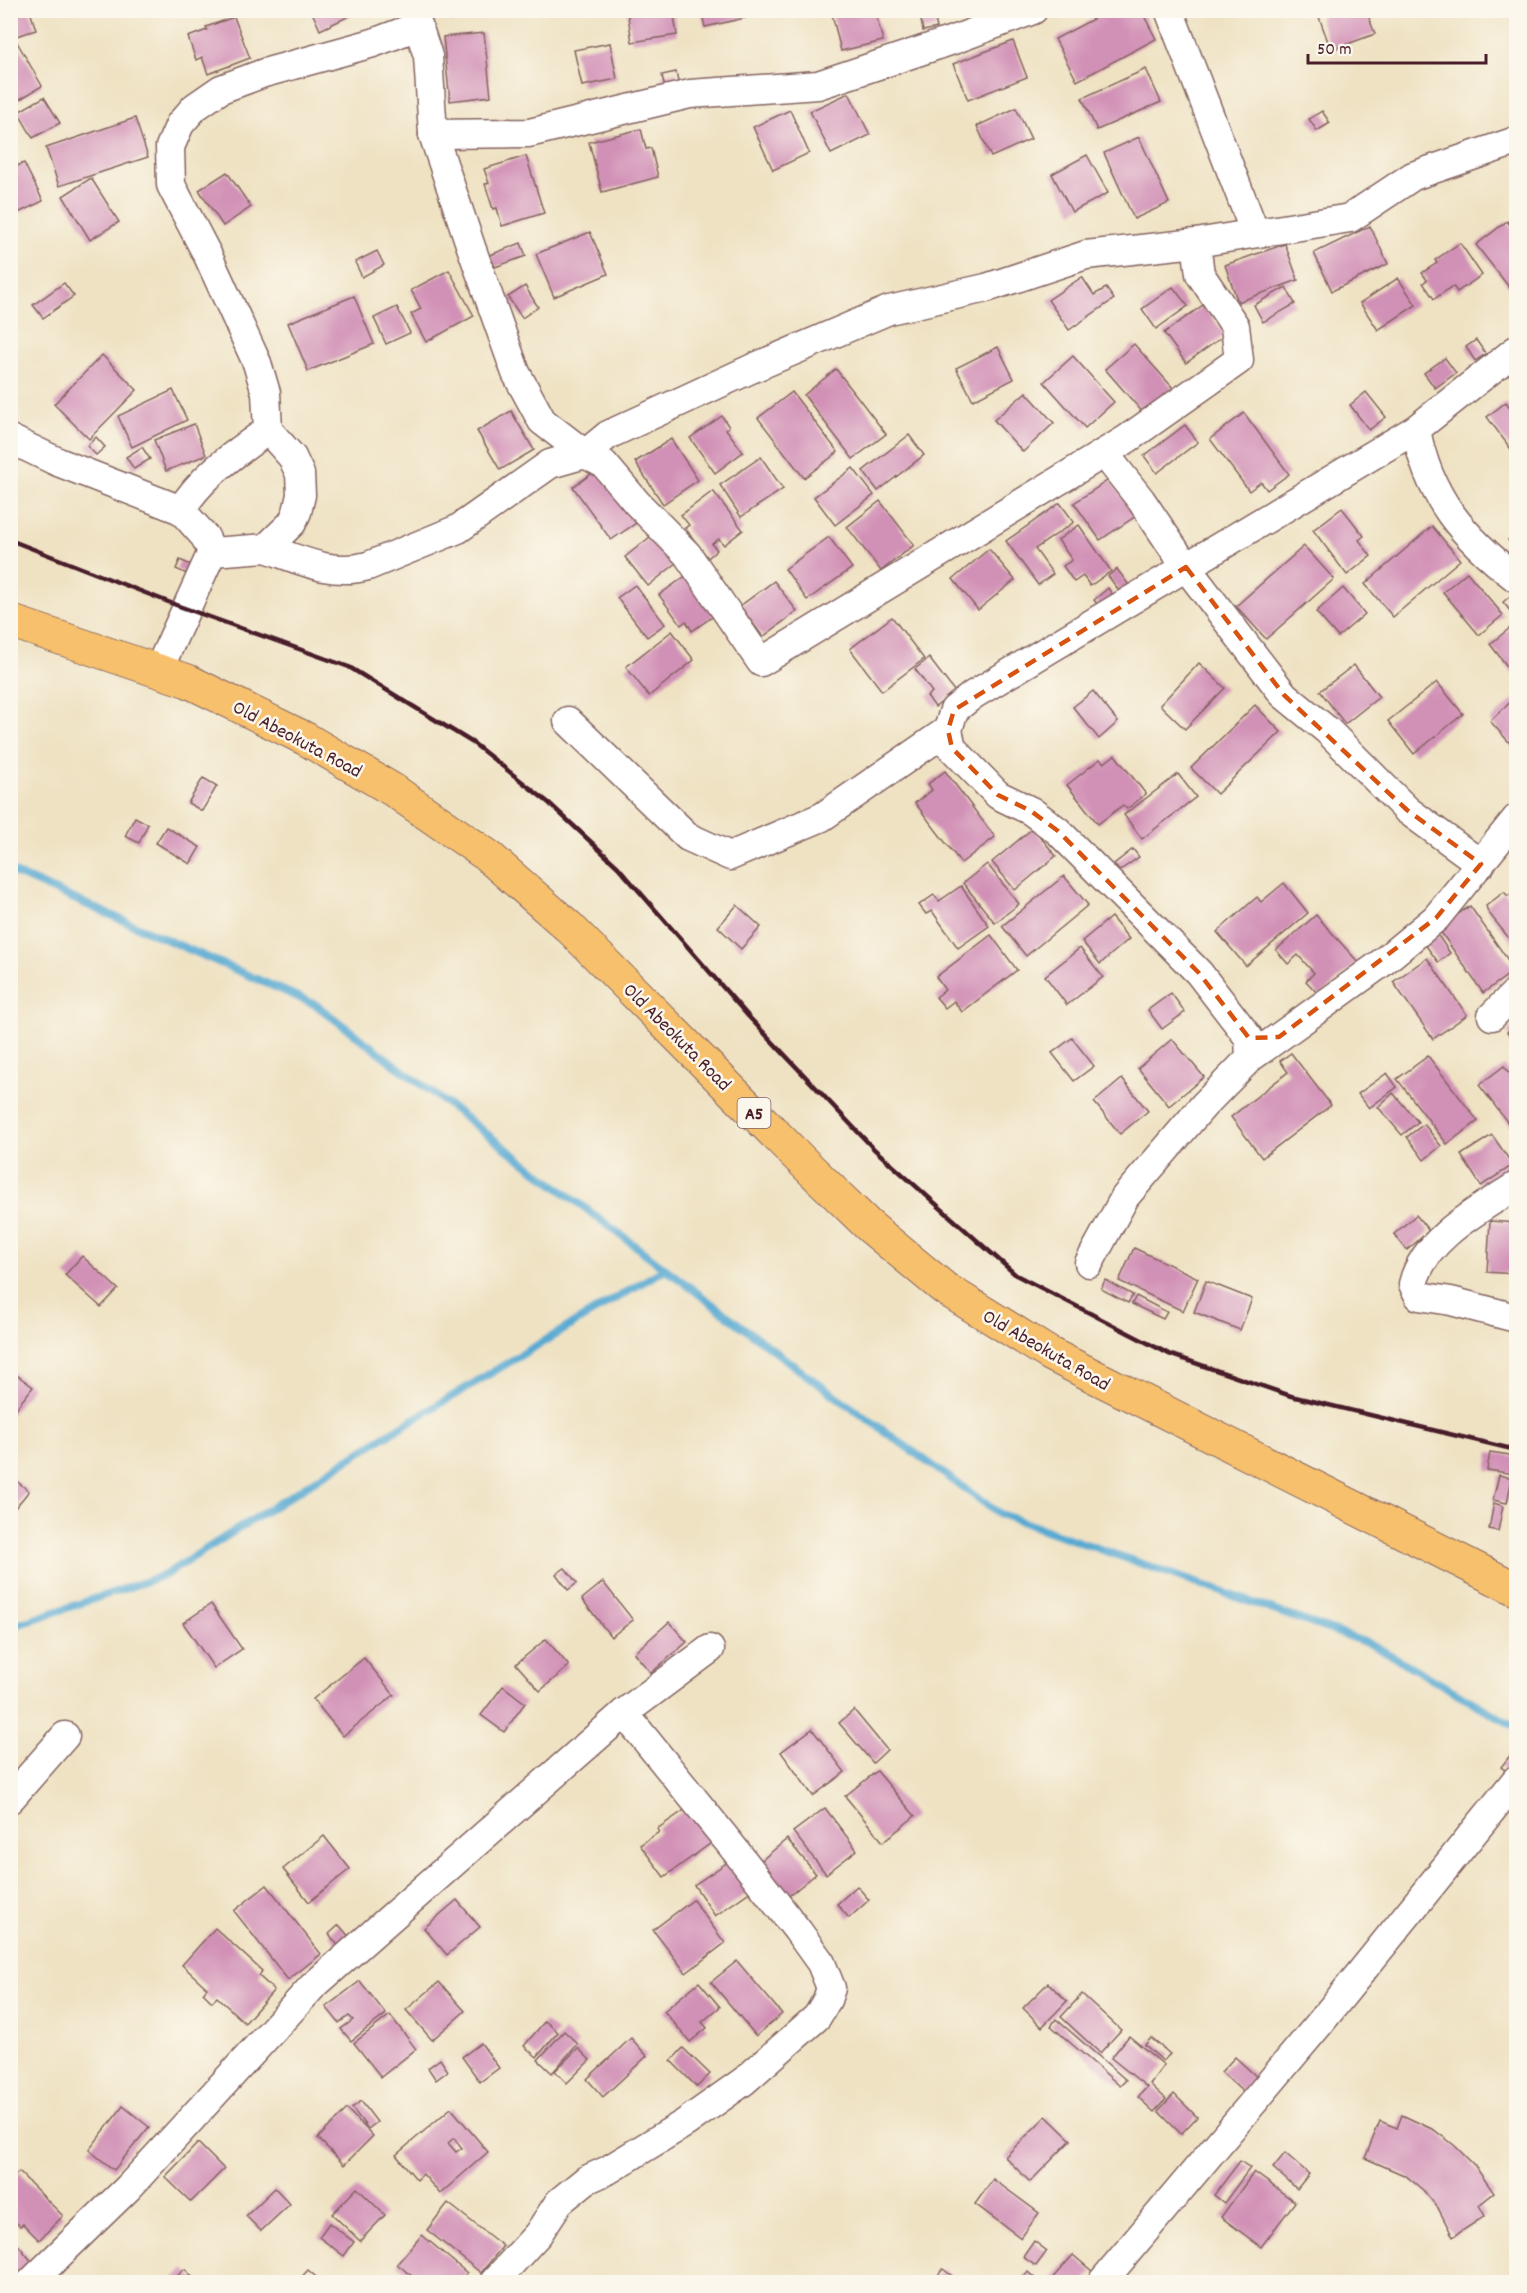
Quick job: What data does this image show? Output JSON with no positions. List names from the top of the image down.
{
  "streets": {
    "highway": ["Old Abeokuta Road", "A5"]
  },
  "scale_bar": "50 m"
}
